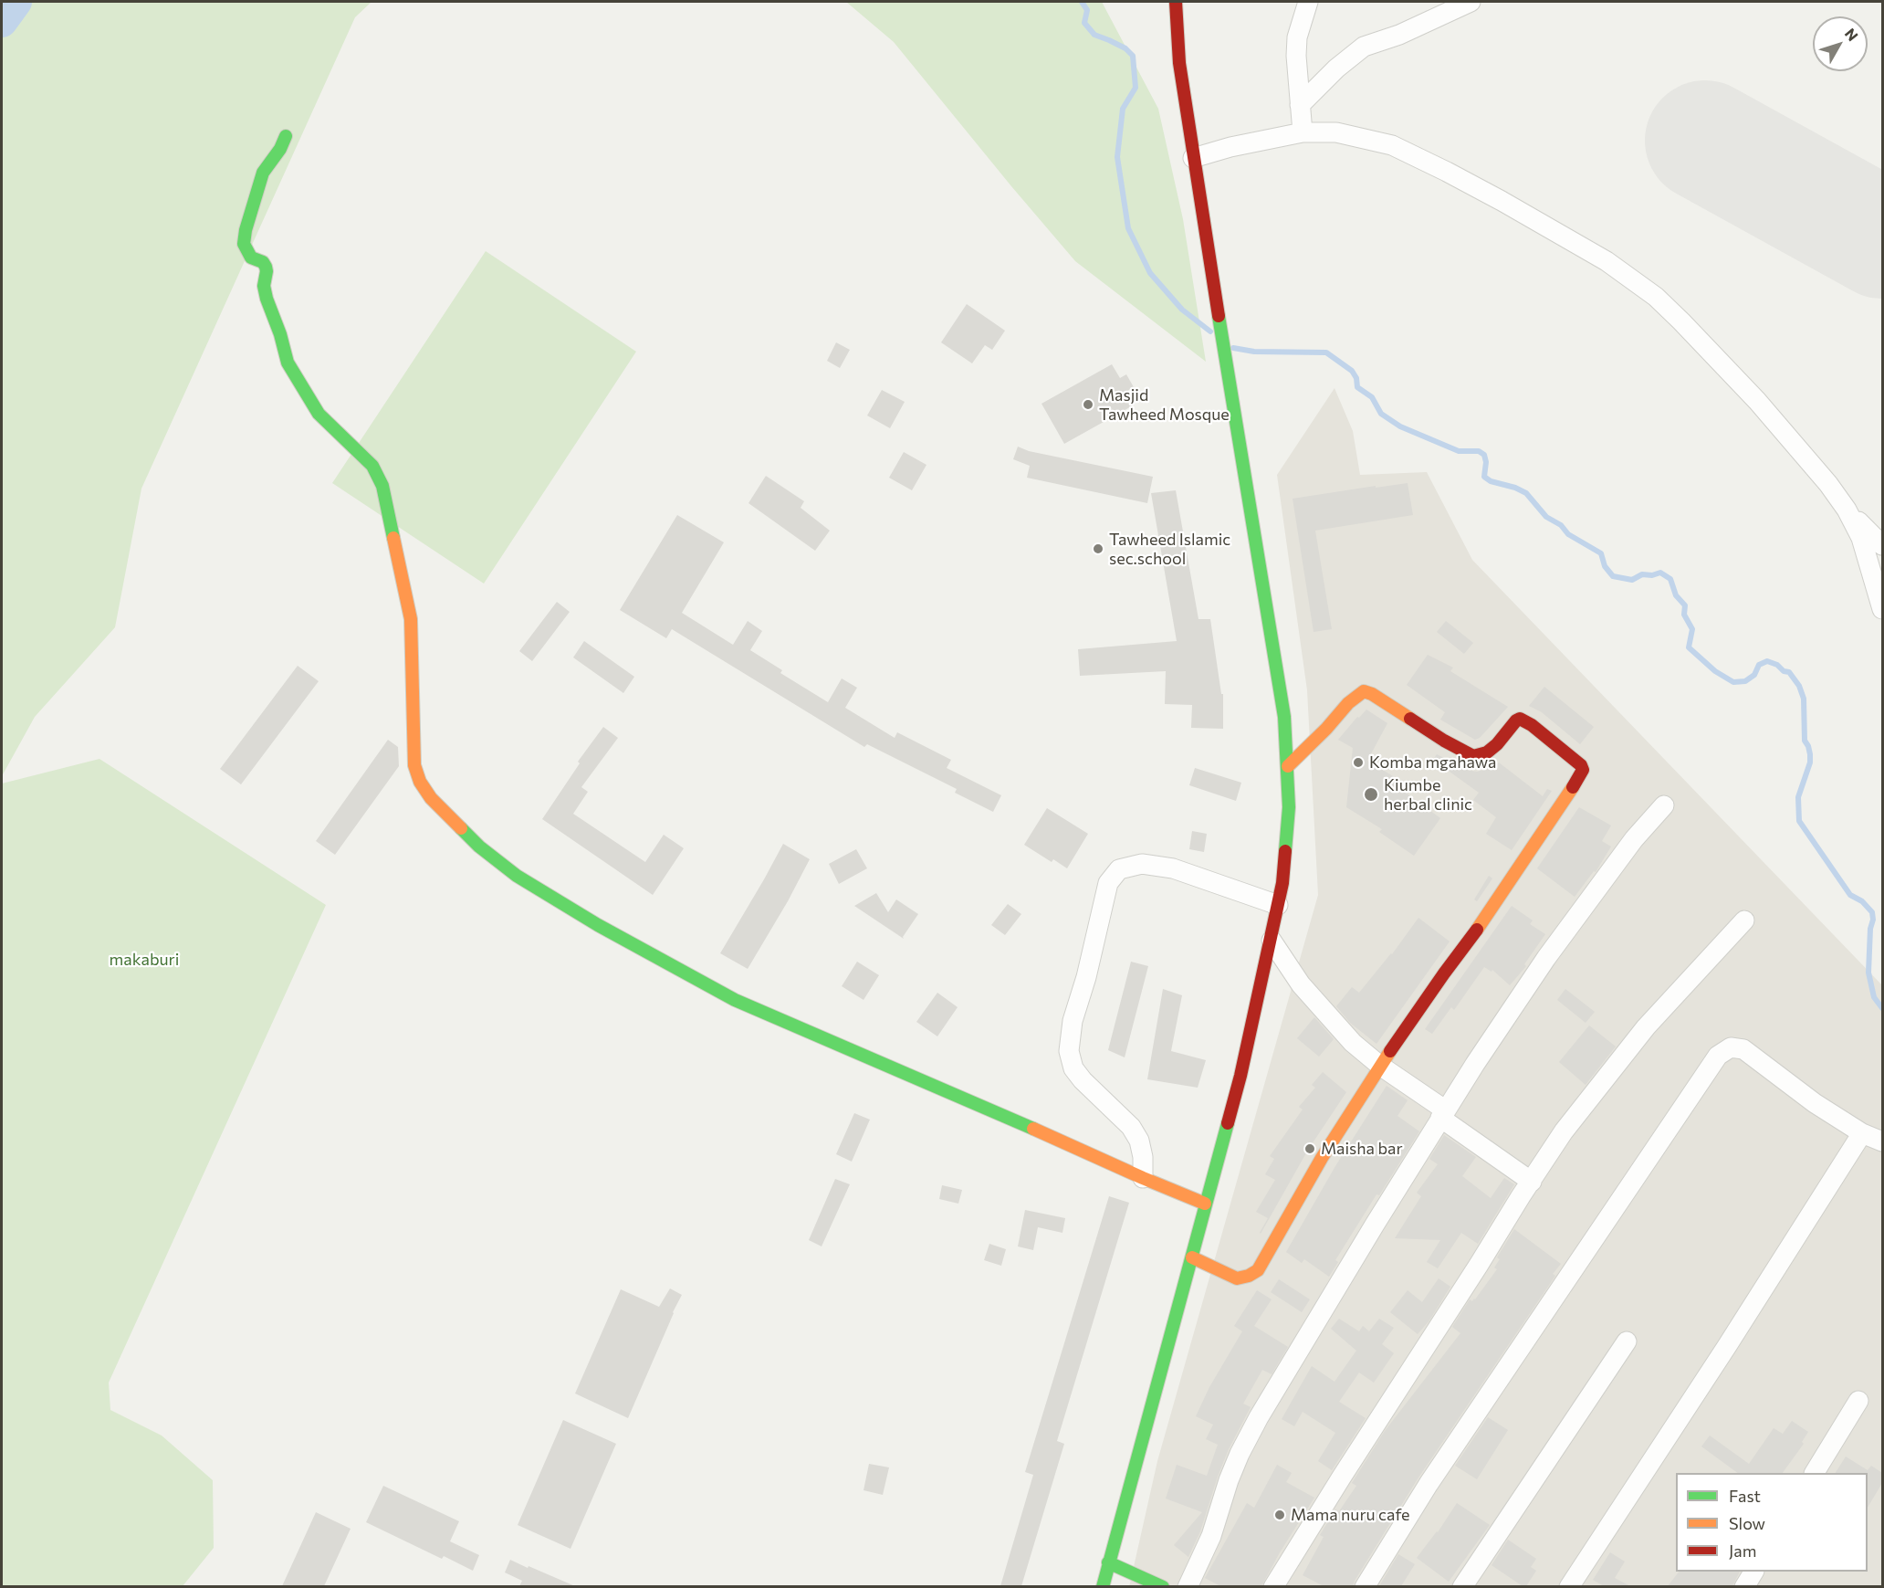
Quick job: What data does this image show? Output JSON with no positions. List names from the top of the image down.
{
  "parks": ["makaburi"],
  "places": [
    "Masjid Tawheed Mosque",
    "Tawheed Islamic sec.school",
    "Komba mgahawa",
    "Kiumbe herbal clinic",
    "Maisha bar",
    "Mama nuru cafe"
  ],
  "legend": ["Fast", "Slow", "Jam"],
  "north": "top right"
}
